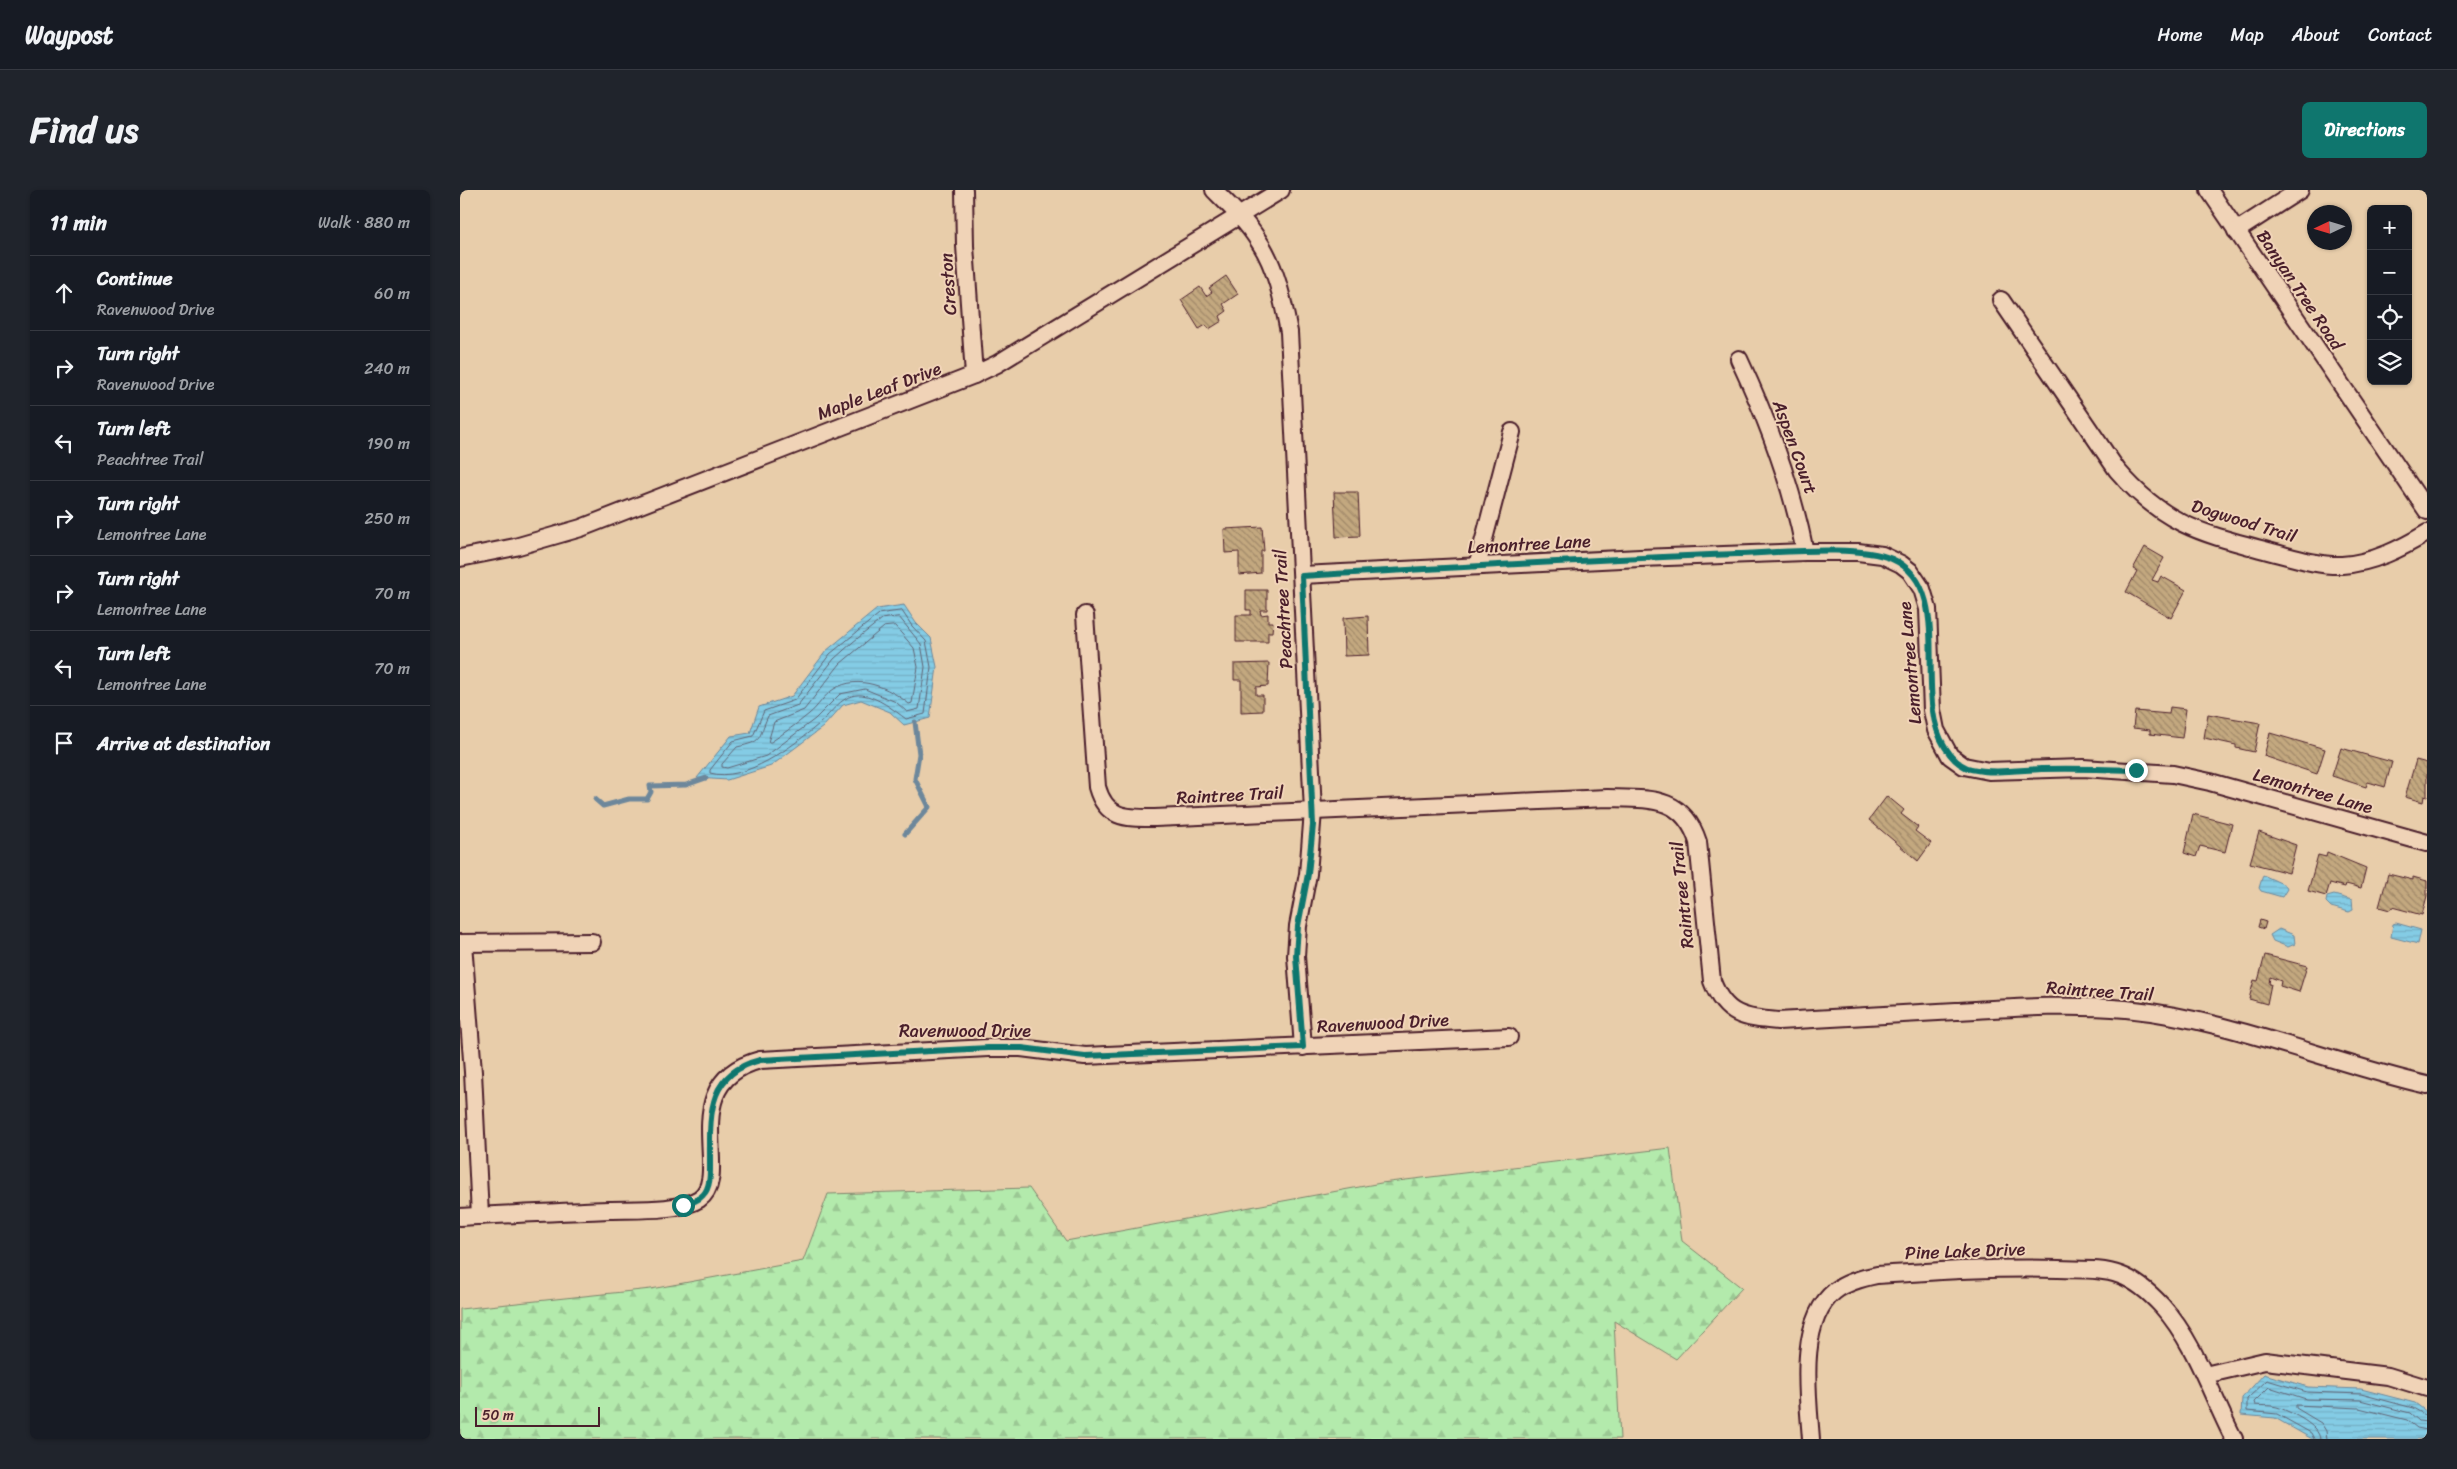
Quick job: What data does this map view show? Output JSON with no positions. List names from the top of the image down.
{
  "streets": {
    "street": [
      "Creston",
      "Banyan Tree Road",
      "Maple Leaf Drive",
      "Aspen Court",
      "Dogwood Trail",
      "Lemontree Lane",
      "Peachtree Trail",
      "Raintree Trail",
      "Ravenwood Drive",
      "Pine Lake Drive"
    ]
  },
  "crossings": [
    ["Creston", "Maple Leaf Drive"],
    ["Maple Leaf Drive", "Peachtree Trail"],
    ["Aspen Court", "Lemontree Lane"],
    ["Lemontree Lane", "Peachtree Trail"],
    ["Peachtree Trail", "Raintree Trail"],
    ["Peachtree Trail", "Ravenwood Drive"]
  ],
  "scale_bar": "50 m",
  "north": "left",
  "page": {
    "header": "Waypost",
    "nav": [
      "Home",
      "Map",
      "About",
      "Contact"
    ],
    "title": "Find us",
    "buttons": "Directions",
    "heading": ["11 min", "Walk · 880 m"],
    "map_buttons": ["+", "−"],
    "list": [
      ["Continue", "Ravenwood Drive", "60 m"],
      ["Turn right", "Ravenwood Drive", "240 m"],
      ["Turn left", "Peachtree Trail", "190 m"],
      ["Turn right", "Lemontree Lane", "250 m"],
      ["Turn right", "Lemontree Lane", "70 m"],
      ["Turn left", "Lemontree Lane", "70 m"],
      "Arrive at destination"
    ],
    "scale": "50 m"
  }
}
